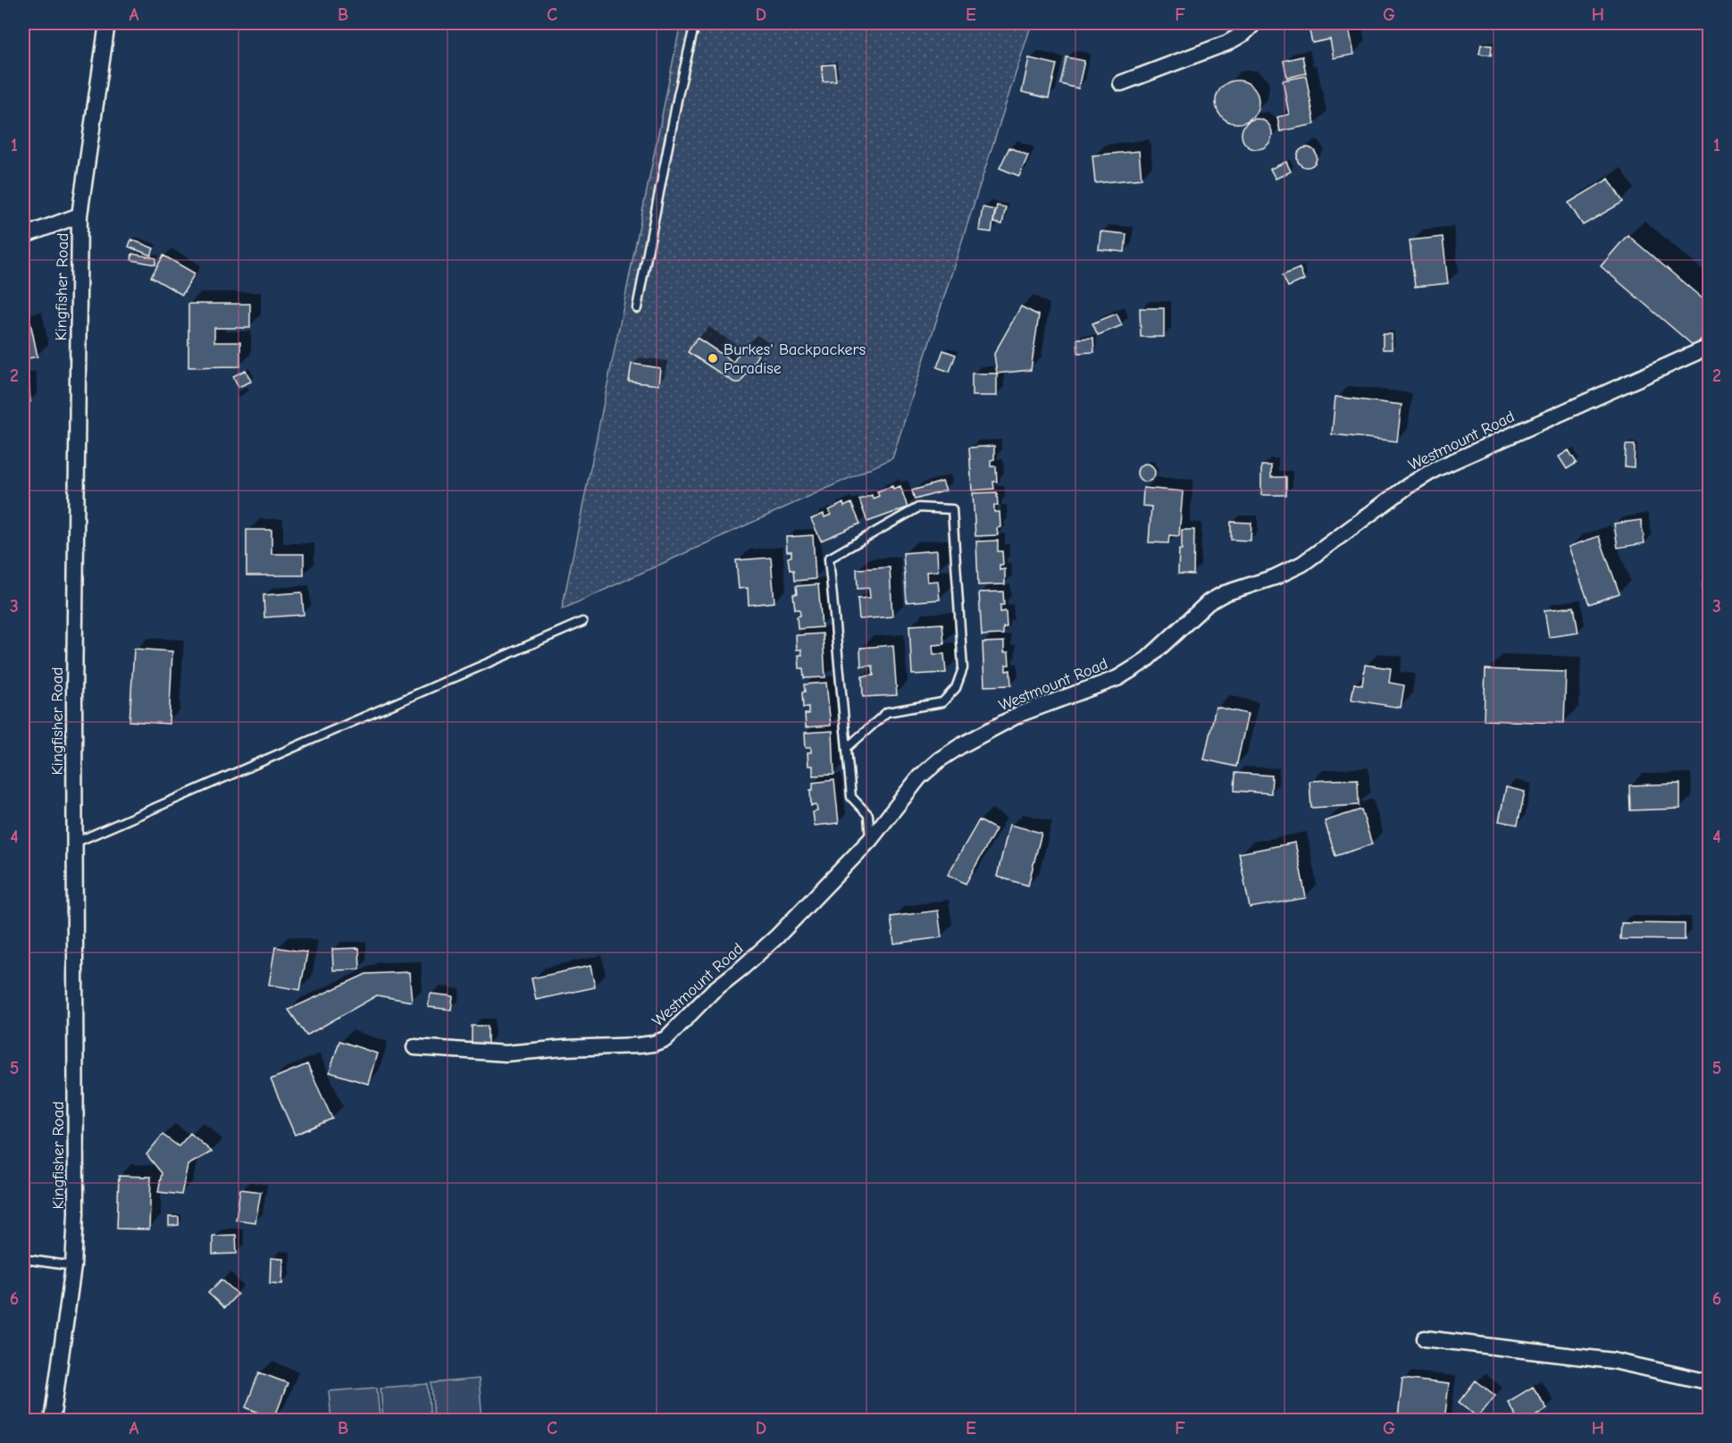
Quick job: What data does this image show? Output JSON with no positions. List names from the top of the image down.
{
  "streets": {
    "street": ["Kingfisher Road", "Westmount Road"]
  },
  "places": ["Burkes' Backpackers Paradise"],
  "grid": {
    "columns": [
      "A",
      "B",
      "C",
      "D",
      "E",
      "F",
      "G",
      "H"
    ],
    "rows": [
      "1",
      "2",
      "3",
      "4",
      "5",
      "6"
    ]
  }
}
